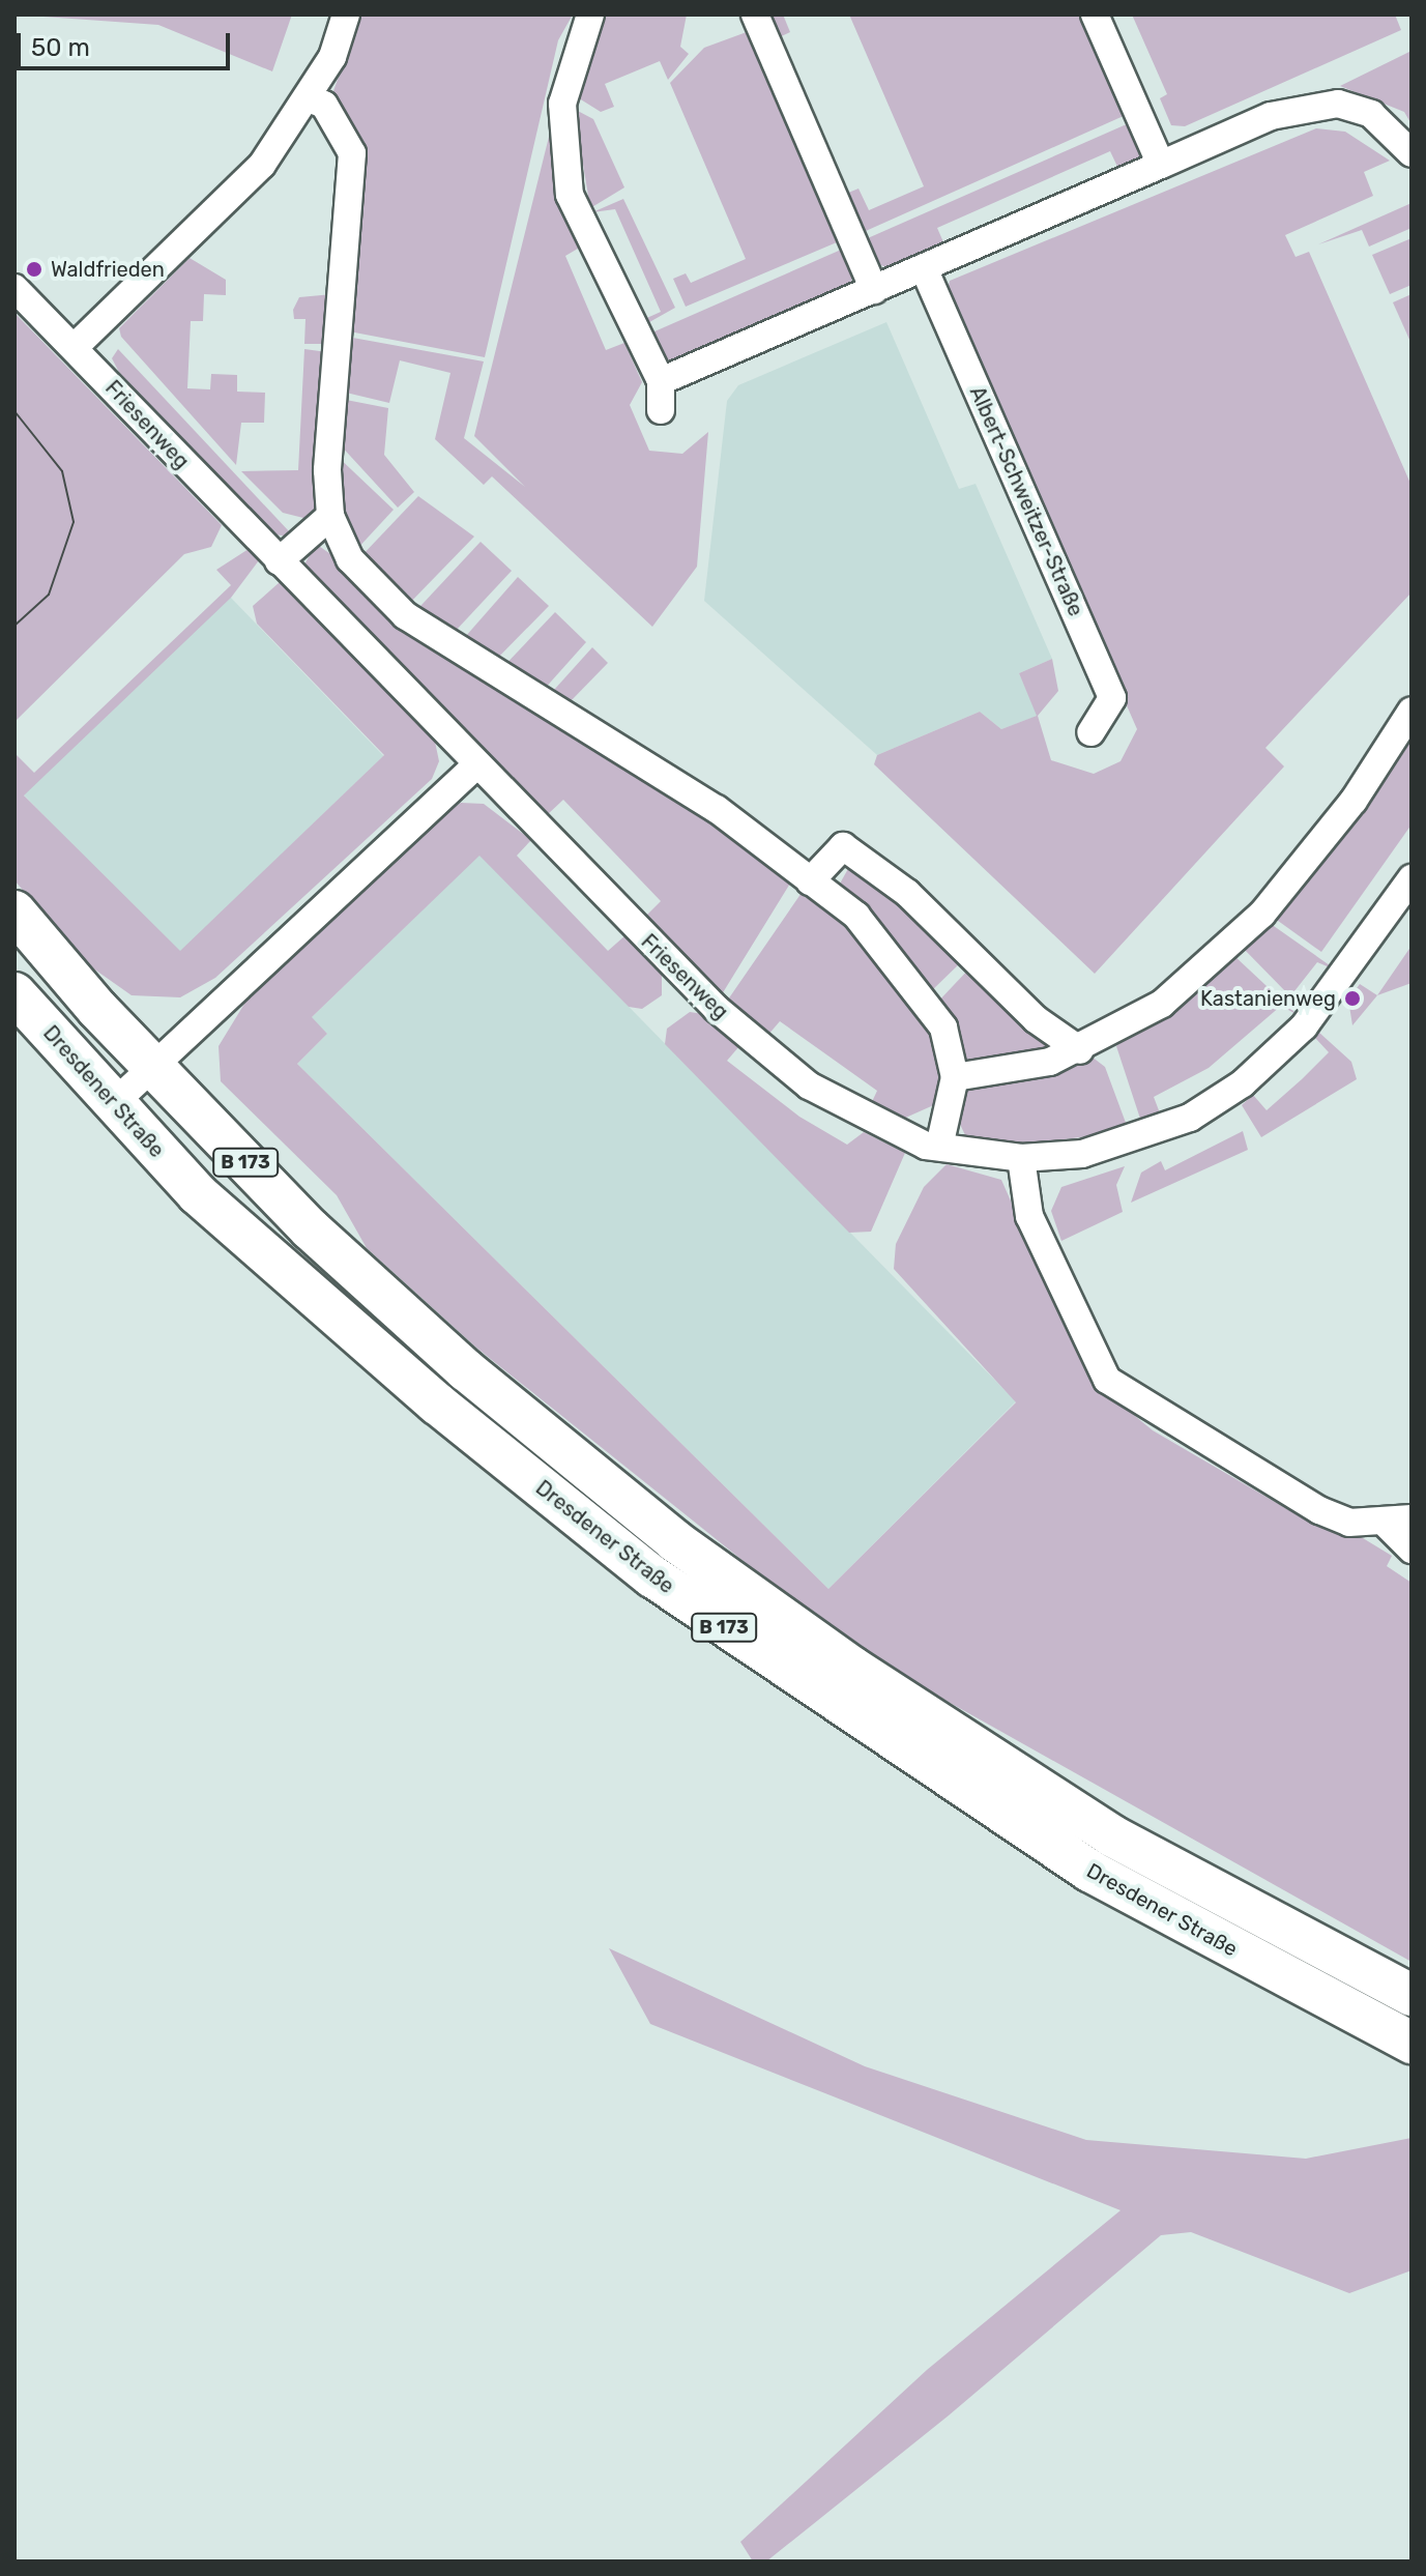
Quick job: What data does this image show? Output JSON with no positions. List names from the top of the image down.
{
  "streets": {
    "main road": ["Dresdener Straße", "B 173"],
    "street": ["Friesenweg", "Albert-Schweitzer-Straße"]
  },
  "places": ["Waldfrieden", "Kastanienweg"],
  "scale_bar": "50 m"
}
